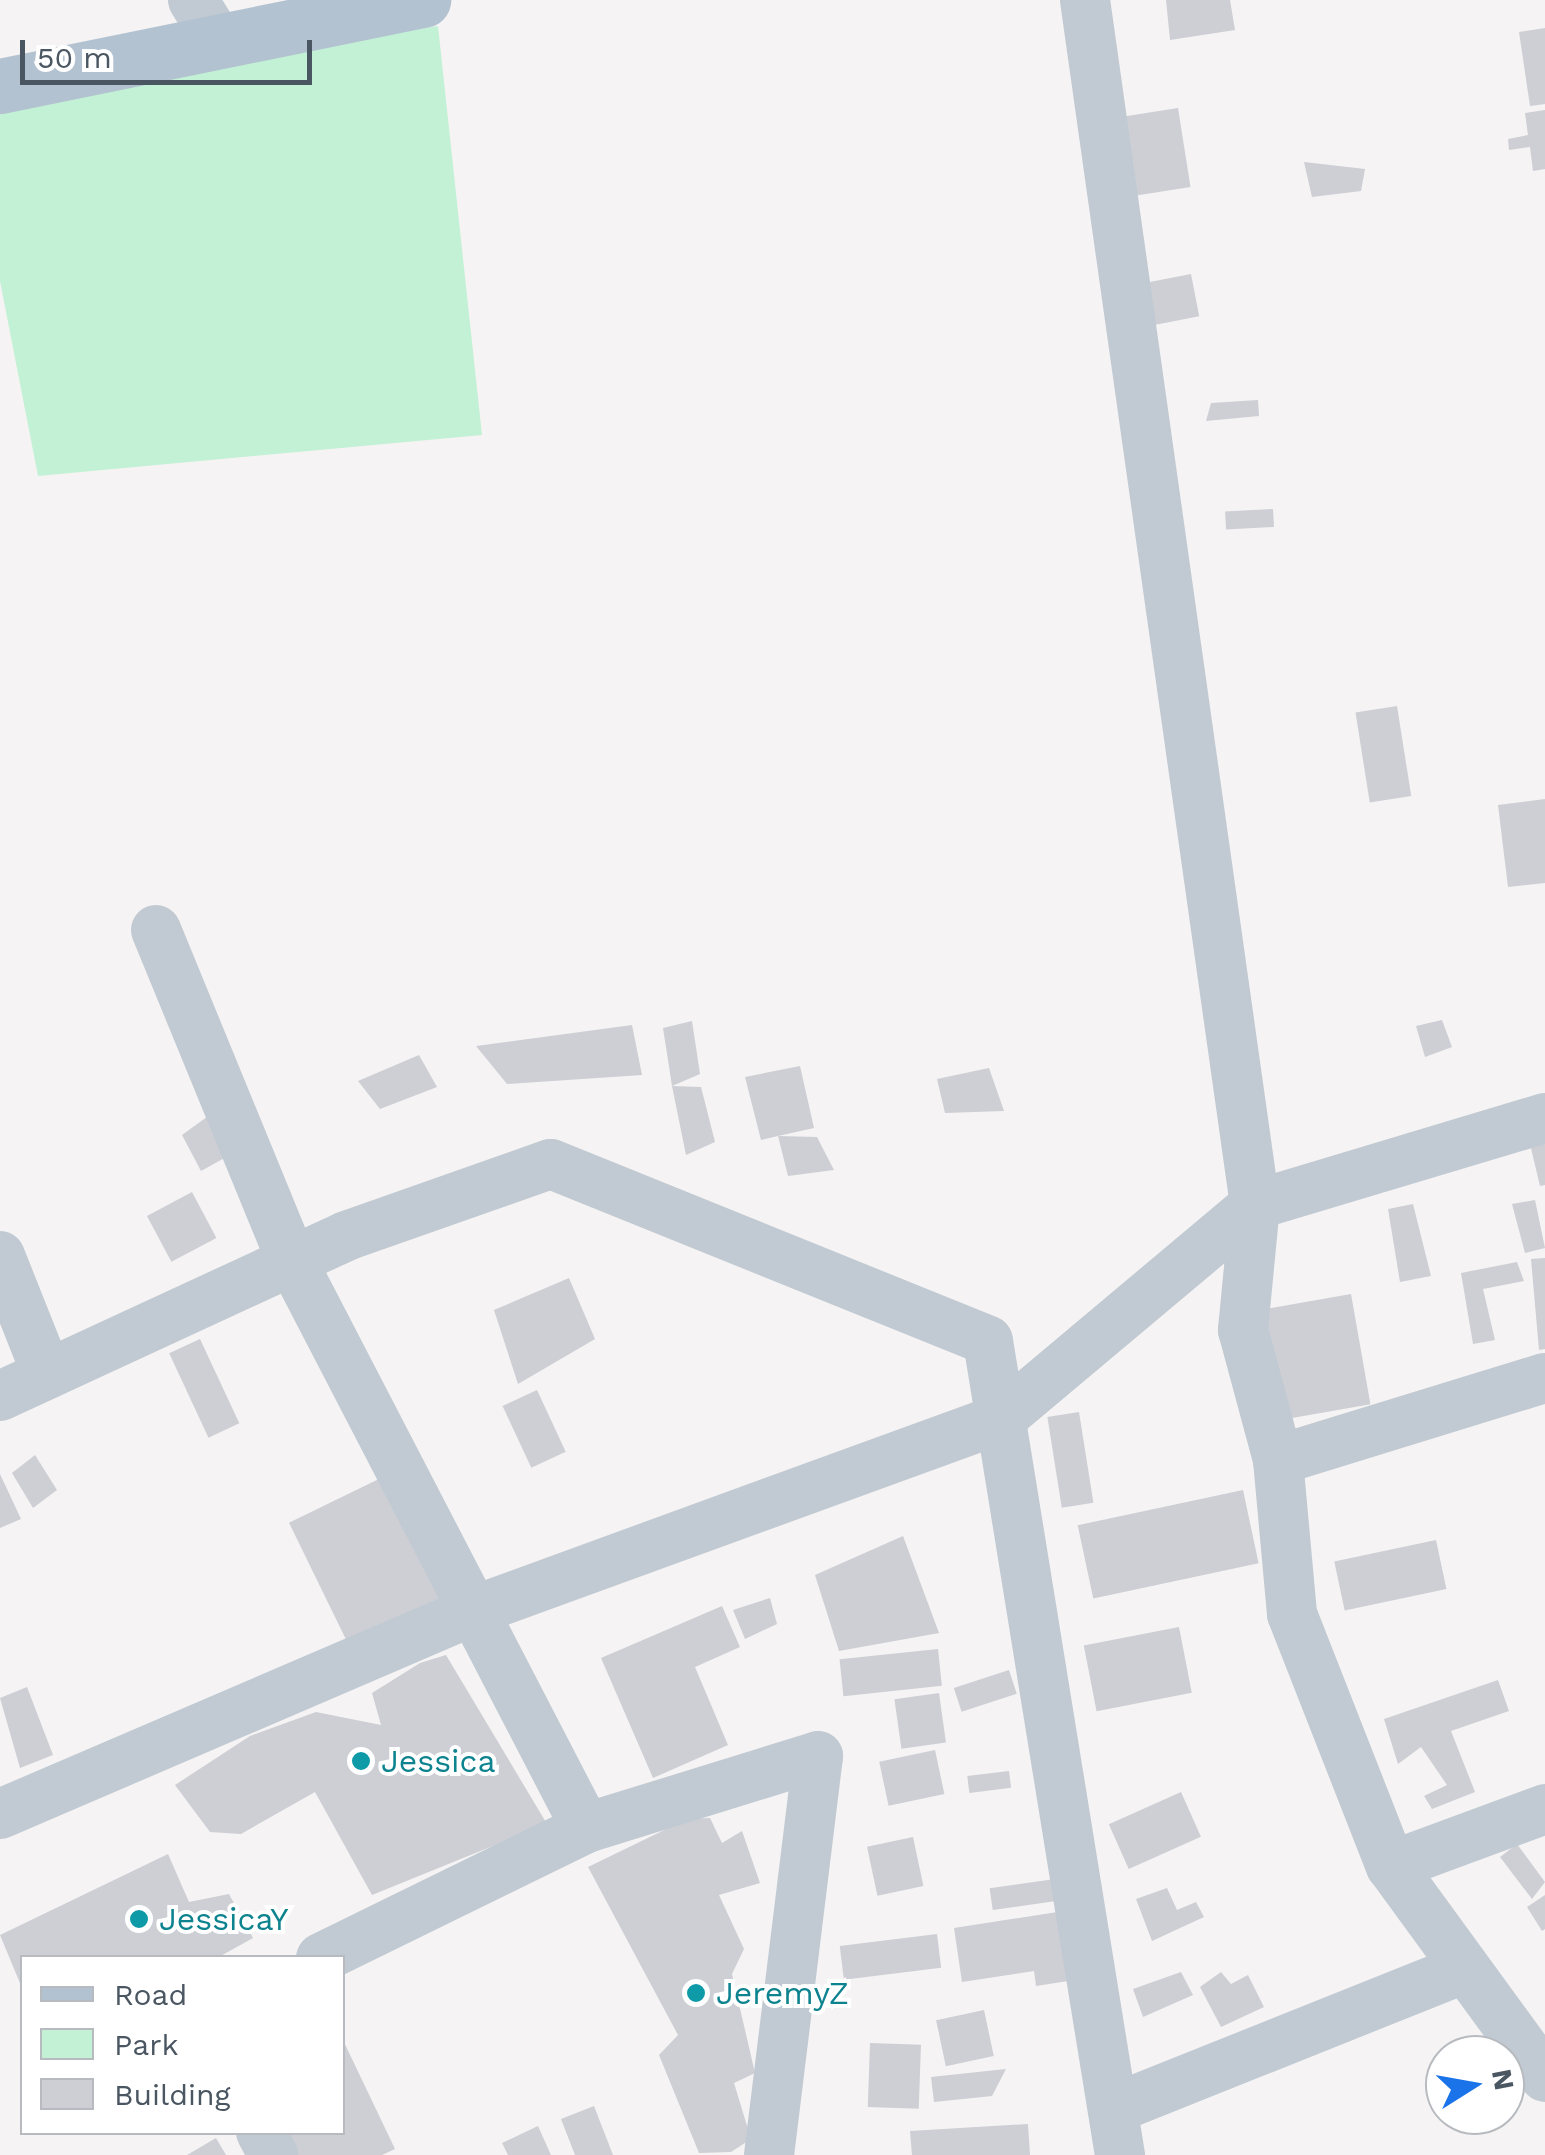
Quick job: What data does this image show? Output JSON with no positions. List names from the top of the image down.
{
  "places": ["Jessica", "JessicaY", "JeremyZ"],
  "legend": ["Road", "Park", "Building"],
  "scale_bar": "50 m",
  "north": "right"
}
